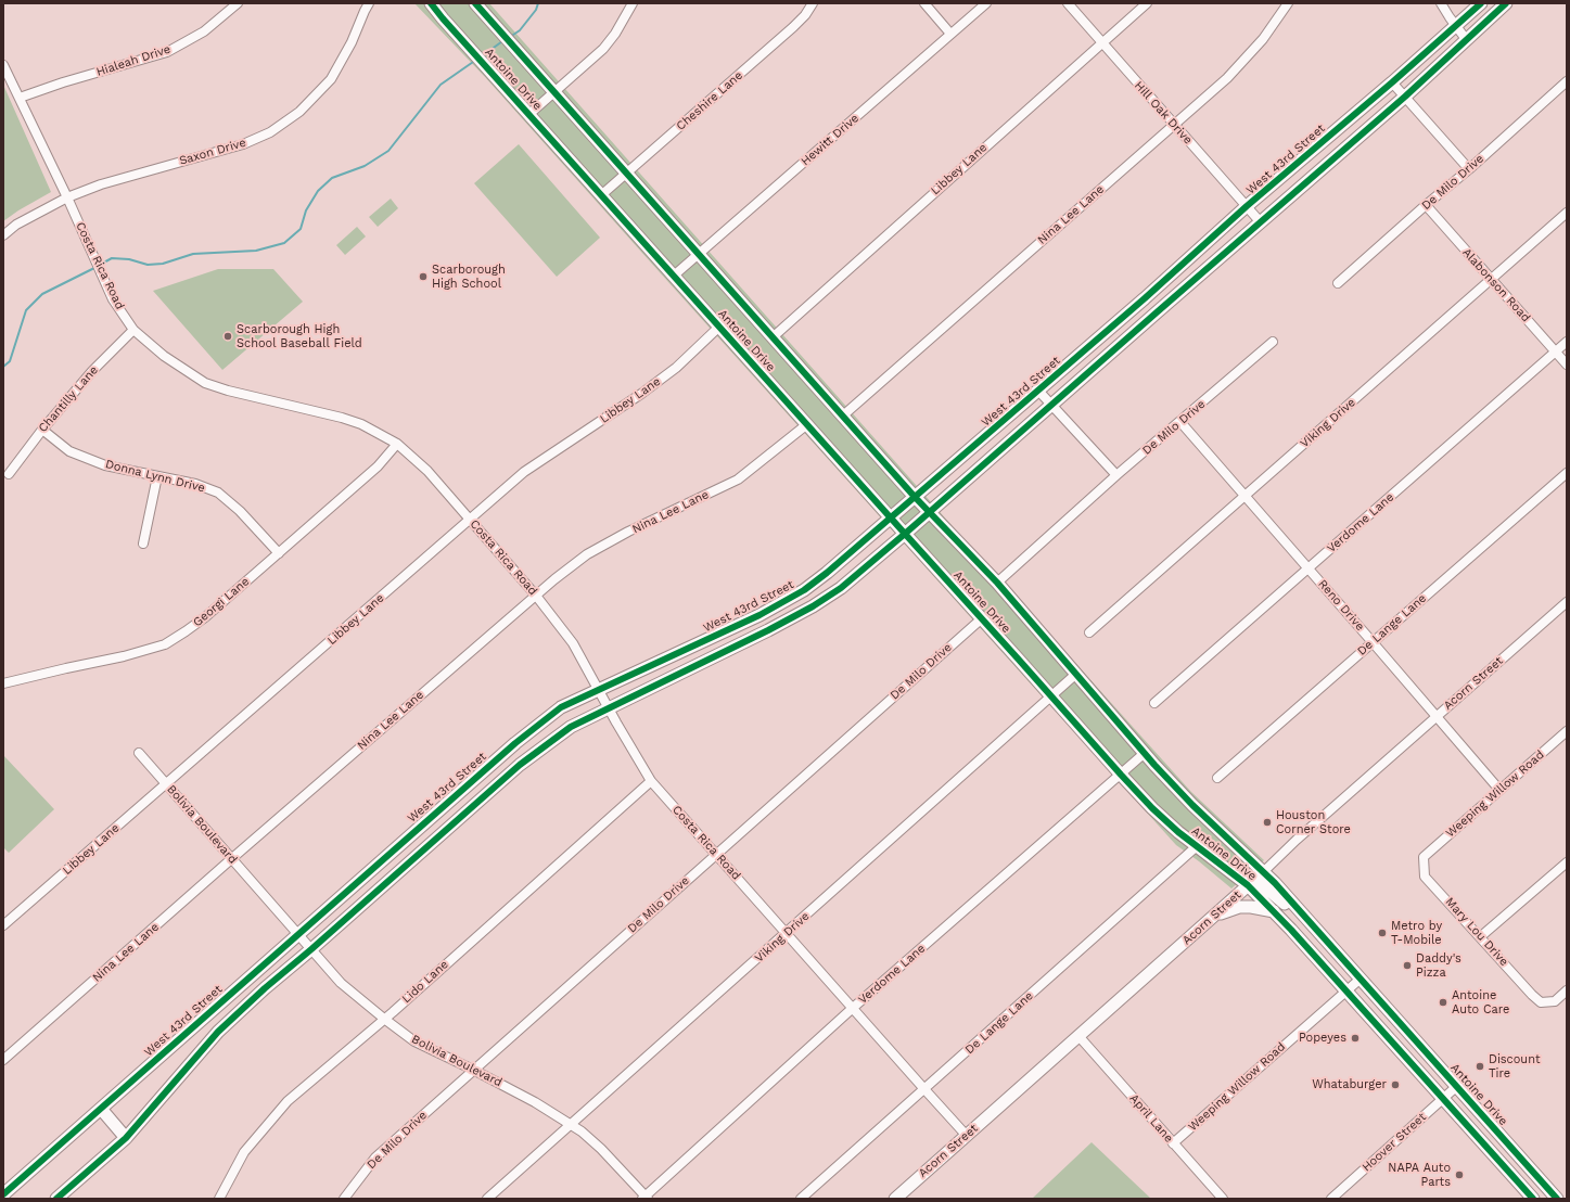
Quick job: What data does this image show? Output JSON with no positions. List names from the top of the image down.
{
  "streets": {
    "main road": ["Antoine Drive", "West 43rd Street", "Acorn Street"],
    "street": [
      "Hialeah Drive",
      "Cheshire Lane",
      "Hill Oak Drive",
      "Hewitt Drive",
      "Saxon Drive",
      "Libbey Lane",
      "De Milo Drive",
      "Nina Lee Lane",
      "Costa Rica Road",
      "Alabonson Road",
      "Chantilly Lane",
      "Viking Drive",
      "Donna Lynn Drive",
      "Verdome Lane",
      "Georgi Lane",
      "Reno Drive",
      "De Lange Lane",
      "Weeping Willow Road",
      "Bolivia Boulevard",
      "Mary Lou Drive",
      "Lido Lane",
      "April Lane",
      "Hoover Street"
    ]
  },
  "crossings": [
    ["Hialeah Drive", "Costa Rica Road"],
    ["Antoine Drive", "Cheshire Lane"],
    ["Antoine Drive", "Hewitt Drive"],
    ["Antoine Drive", "West 43rd Street"],
    ["Antoine Drive", "Libbey Lane"],
    ["Antoine Drive", "De Milo Drive"],
    ["Antoine Drive", "Nina Lee Lane"],
    ["Antoine Drive", "Viking Drive"],
    ["Antoine Drive", "Verdome Lane"],
    ["Antoine Drive", "De Lange Lane"],
    ["Antoine Drive", "Acorn Street"],
    ["Antoine Drive", "Weeping Willow Road"],
    ["Antoine Drive", "Hoover Street"],
    ["Hill Oak Drive", "West 43rd Street"],
    ["Hill Oak Drive", "Libbey Lane"],
    ["Hill Oak Drive", "Nina Lee Lane"],
    ["Saxon Drive", "Costa Rica Road"],
    ["West 43rd Street", "Costa Rica Road"],
    ["West 43rd Street", "Bolivia Boulevard"],
    ["Libbey Lane", "Costa Rica Road"],
    ["Libbey Lane", "Bolivia Boulevard"],
    ["De Milo Drive", "Costa Rica Road"],
    ["De Milo Drive", "Alabonson Road"],
    ["De Milo Drive", "Reno Drive"],
    ["De Milo Drive", "Bolivia Boulevard"],
    ["Nina Lee Lane", "Costa Rica Road"],
    ["Nina Lee Lane", "Bolivia Boulevard"],
    ["Costa Rica Road", "Chantilly Lane"],
    ["Costa Rica Road", "Viking Drive"],
    ["Costa Rica Road", "Verdome Lane"],
    ["Costa Rica Road", "Georgi Lane"],
    ["Costa Rica Road", "De Lange Lane"],
    ["Costa Rica Road", "Acorn Street"],
    ["Costa Rica Road", "Lido Lane"],
    ["Alabonson Road", "Viking Drive"],
    ["Alabonson Road", "Verdome Lane"],
    ["Chantilly Lane", "Donna Lynn Drive"],
    ["Viking Drive", "Reno Drive"],
    ["Viking Drive", "Bolivia Boulevard"],
    ["Donna Lynn Drive", "Georgi Lane"],
    ["Verdome Lane", "Reno Drive"],
    ["Verdome Lane", "Bolivia Boulevard"],
    ["Reno Drive", "De Lange Lane"],
    ["Reno Drive", "Acorn Street"],
    ["Reno Drive", "Weeping Willow Road"],
    ["Acorn Street", "April Lane"],
    ["Weeping Willow Road", "Mary Lou Drive"],
    ["Weeping Willow Road", "April Lane"],
    ["Bolivia Boulevard", "Lido Lane"]
  ],
  "places": [
    "Scarborough High School",
    "Scarborough High School Baseball Field",
    "Houston Corner Store",
    "Metro by T-Mobile",
    "Daddy's Pizza",
    "Antoine Auto Care",
    "Popeyes",
    "Discount Tire",
    "Whataburger",
    "NAPA Auto Parts"
  ]
}
